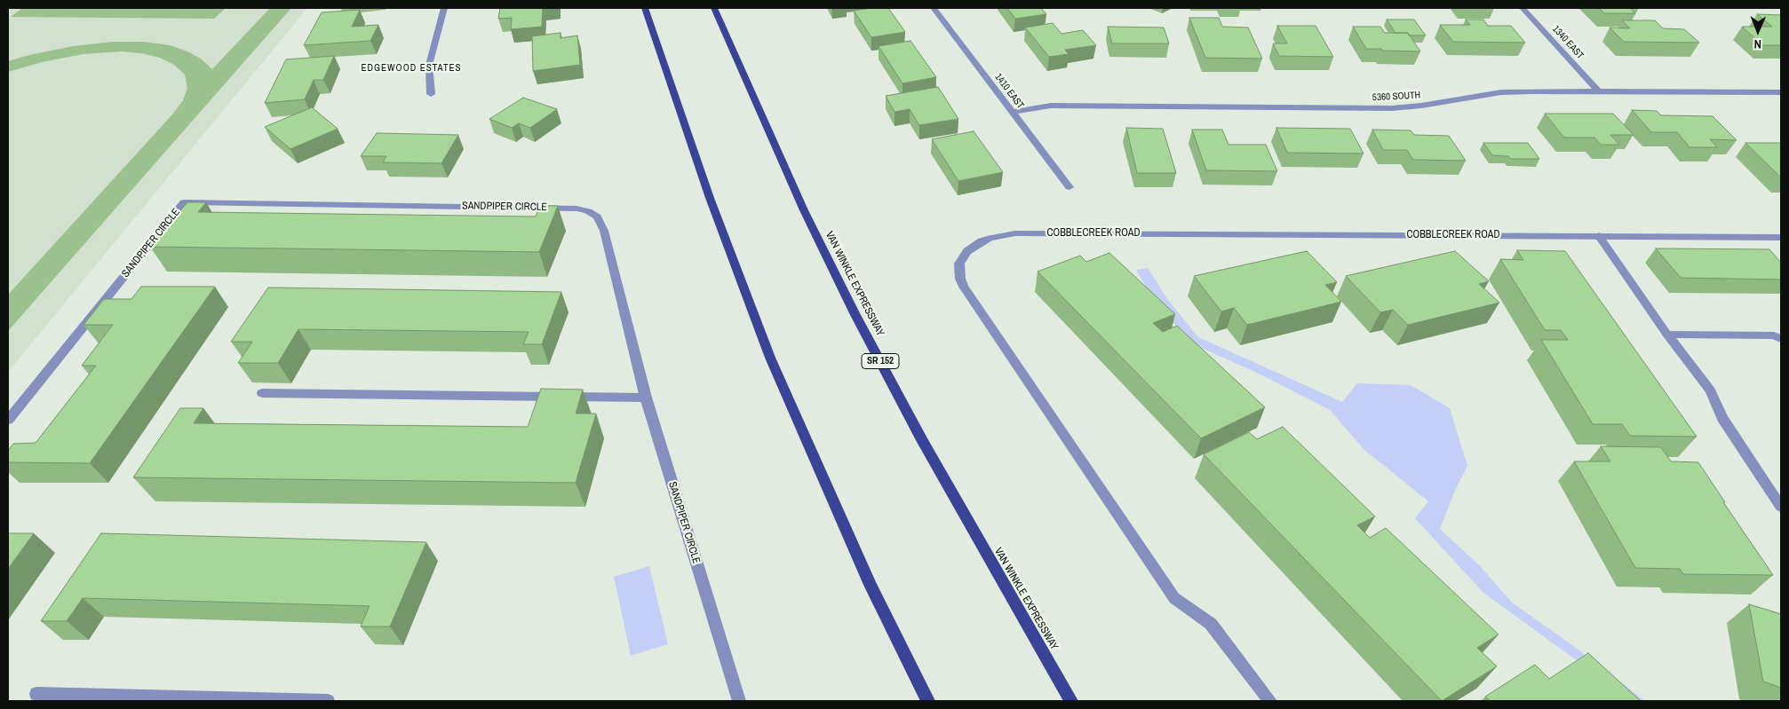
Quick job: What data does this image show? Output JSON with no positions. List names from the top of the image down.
{
  "streets": {
    "main road": ["VAN WINKLE EXPRESSWAY", "SR 152"],
    "street": [
      "1340 EAST",
      "1410 EAST",
      "5360 SOUTH",
      "SANDPIPER CIRCLE",
      "COBBLECREEK ROAD"
    ]
  },
  "crossings": [
    ["1340 EAST", "5360 SOUTH"],
    ["1410 EAST", "5360 SOUTH"]
  ],
  "districts": ["EDGEWOOD ESTATES"],
  "north": "bottom"
}
